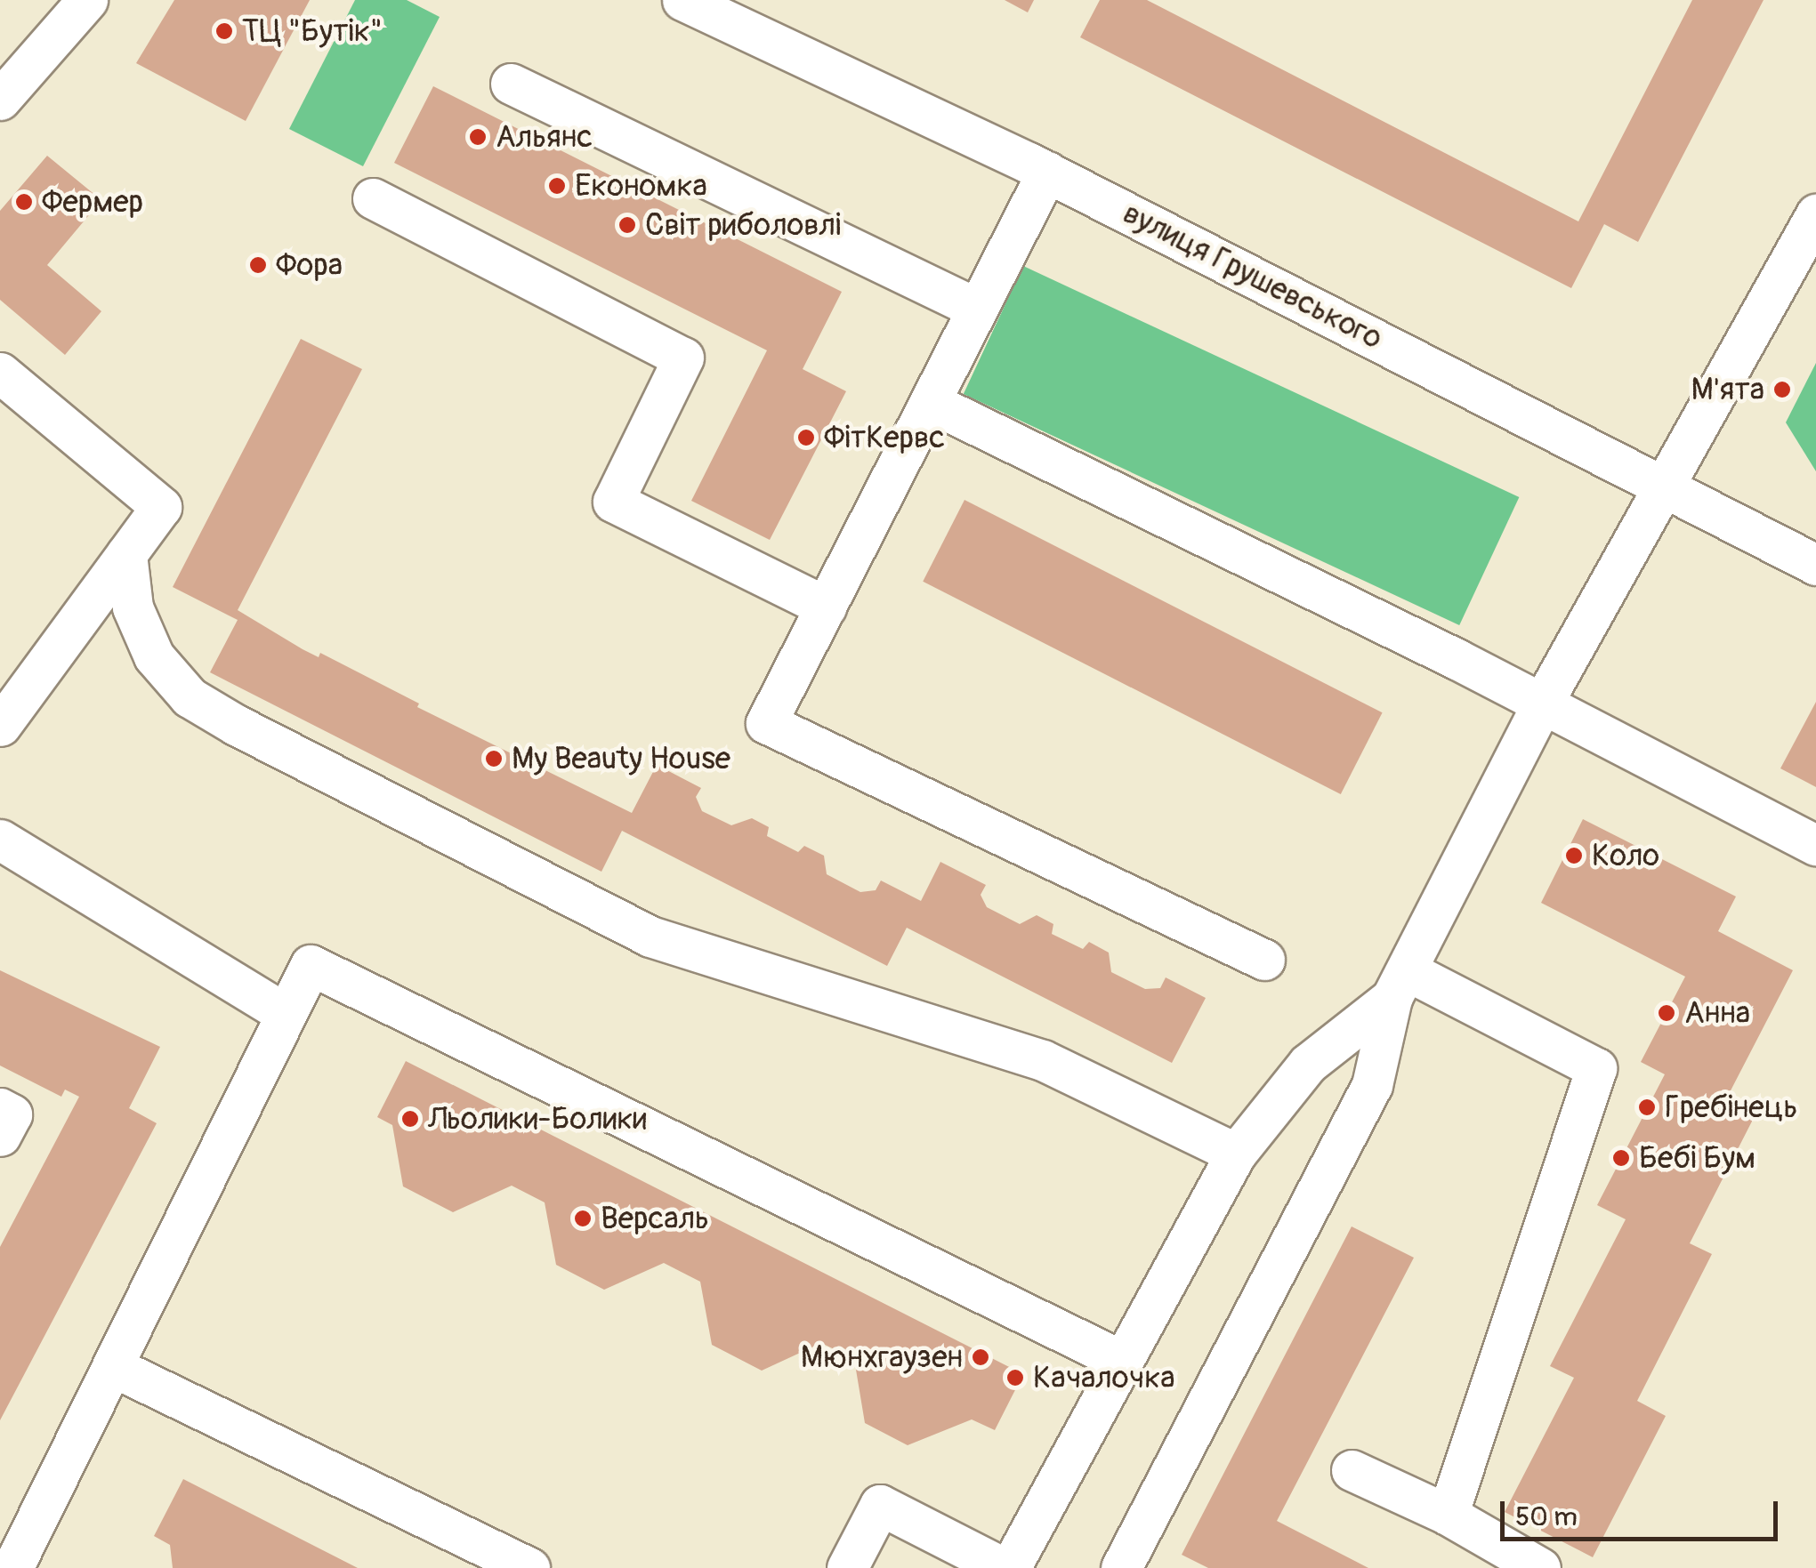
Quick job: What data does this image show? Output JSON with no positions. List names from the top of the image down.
{
  "streets": {
    "street": ["вулиця Грушевського"]
  },
  "places": [
    "ТЦ \"Бутік\"",
    "Альянс",
    "Економка",
    "Фермер",
    "Світ риболовлі",
    "Фора",
    "М'ята",
    "ФітКервс",
    "My Beauty House",
    "Коло",
    "Анна",
    "Гребінець",
    "Льолики-Болики",
    "Бебі Бум",
    "Версаль",
    "Мюнхгаузен",
    "Качалочка"
  ],
  "scale_bar": "50 m"
}
